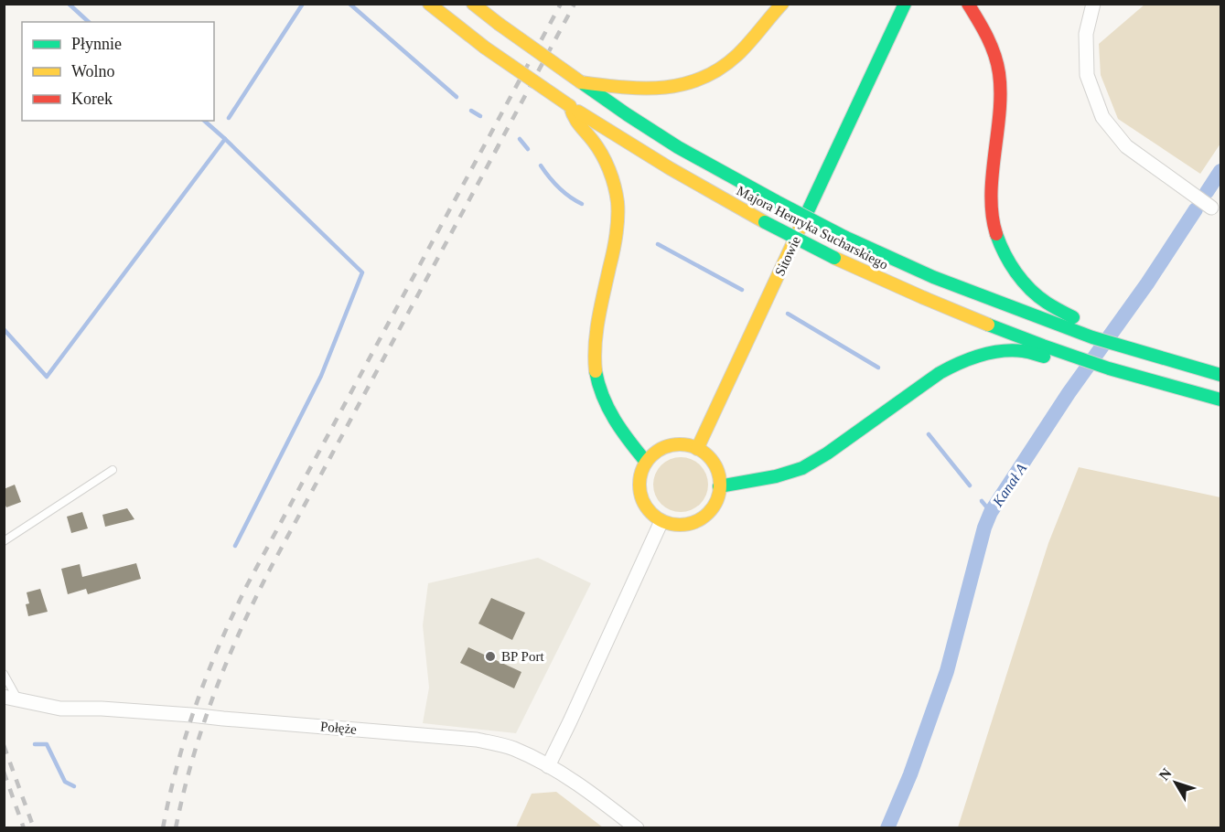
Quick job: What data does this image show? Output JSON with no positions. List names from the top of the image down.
{
  "streets": {
    "main road": ["Majora Henryka Sucharskiego", "Sitowie"],
    "street": ["Połęże"]
  },
  "water": ["Kanał A"],
  "places": ["BP Port"],
  "legend": ["Płynnie", "Wolno", "Korek"],
  "north": "top left"
}
